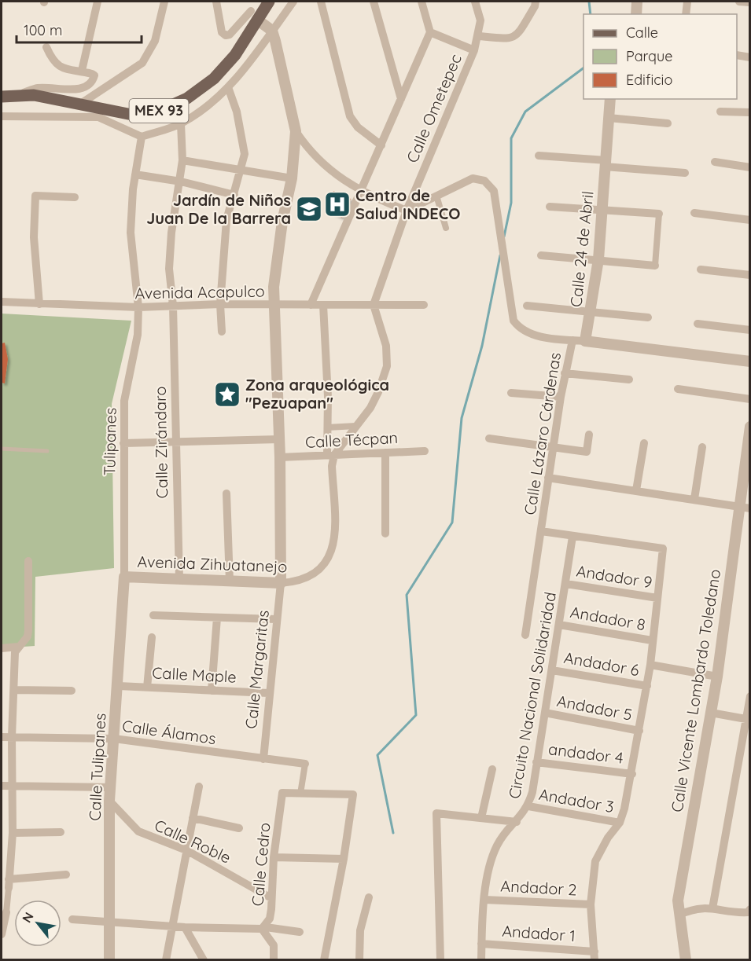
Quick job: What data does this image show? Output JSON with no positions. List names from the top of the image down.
{
  "streets": {
    "main road": ["MEX 93"],
    "street": [
      "Calle Ometepec",
      "Calle 24 de Abril",
      "Avenida Acapulco",
      "Calle Lázaro Cárdenas",
      "Calle Técpan",
      "Tulipanes",
      "Calle Zirándaro",
      "Avenida Zihuatanejo",
      "Andador 9",
      "Andador 8",
      "Andador 6",
      "Calle Margaritas",
      "Calle Maple",
      "Calle Vicente Lombardo Toledano",
      "Circuito Nacional Solidaridad",
      "Andador 5",
      "Calle Álamos",
      "andador 4",
      "Calle Tulipanes",
      "Andador 3",
      "Calle Roble",
      "Calle Cedro",
      "Andador 2",
      "Andador 1"
    ]
  },
  "crossings": [
    ["Calle Ometepec", "Avenida Acapulco"],
    ["Avenida Acapulco", "Tulipanes"],
    ["Avenida Acapulco", "Calle Zirándaro"],
    ["Avenida Acapulco", "Avenida Zihuatanejo"],
    ["Calle Técpan", "Avenida Zihuatanejo"],
    ["Tulipanes", "Avenida Zihuatanejo"],
    ["Tulipanes", "Calle Tulipanes"],
    ["Calle Zirándaro", "Avenida Zihuatanejo"],
    ["Avenida Zihuatanejo", "Calle Margaritas"],
    ["Avenida Zihuatanejo", "Calle Tulipanes"],
    ["Andador 9", "Circuito Nacional Solidaridad"],
    ["Andador 8", "Circuito Nacional Solidaridad"],
    ["Andador 6", "Circuito Nacional Solidaridad"],
    ["Calle Margaritas", "Calle Maple"],
    ["Calle Margaritas", "Calle Álamos"],
    ["Calle Maple", "Calle Tulipanes"],
    ["Circuito Nacional Solidaridad", "Andador 5"],
    ["Circuito Nacional Solidaridad", "andador 4"],
    ["Circuito Nacional Solidaridad", "Andador 3"],
    ["Circuito Nacional Solidaridad", "Andador 2"],
    ["Circuito Nacional Solidaridad", "Andador 1"],
    ["Calle Álamos", "Calle Tulipanes"],
    ["Calle Tulipanes", "Calle Roble"],
    ["Calle Roble", "Calle Cedro"]
  ],
  "places": {
    "hospital": ["Centro de Salud INDECO"],
    "school or university": ["Jardín de Niños Juan De la Barrera"],
    "place": ["Zona arqueológica \"Pezuapan\""]
  },
  "legend": ["Calle", "Parque", "Edificio"],
  "scale_bar": "100 m",
  "north": "top left"
}
